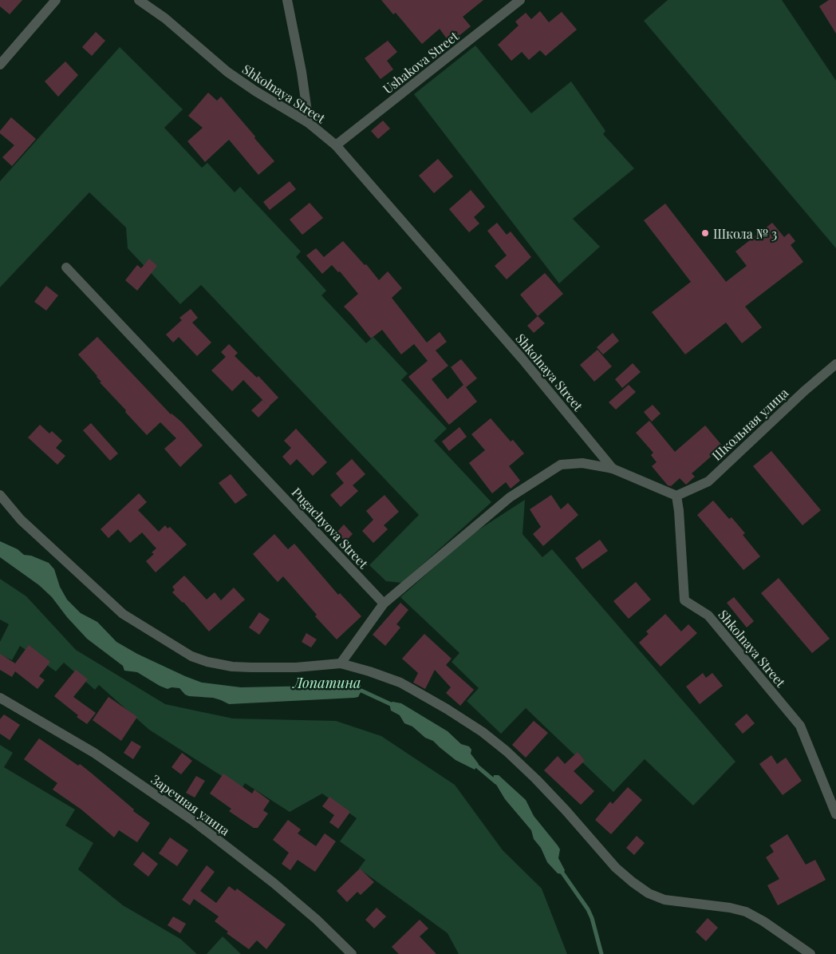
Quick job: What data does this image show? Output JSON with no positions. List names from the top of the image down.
{
  "streets": {
    "street": [
      "Ushakova Street",
      "Shkolnaya Street",
      "Школьная улица",
      "Pugachyova Street",
      "Заречная улица"
    ]
  },
  "crossings": [
    ["Ushakova Street", "Shkolnaya Street"],
    ["Shkolnaya Street", "Школьная улица"]
  ],
  "water": ["Лопатина"],
  "places": ["Школа № 3"]
}
